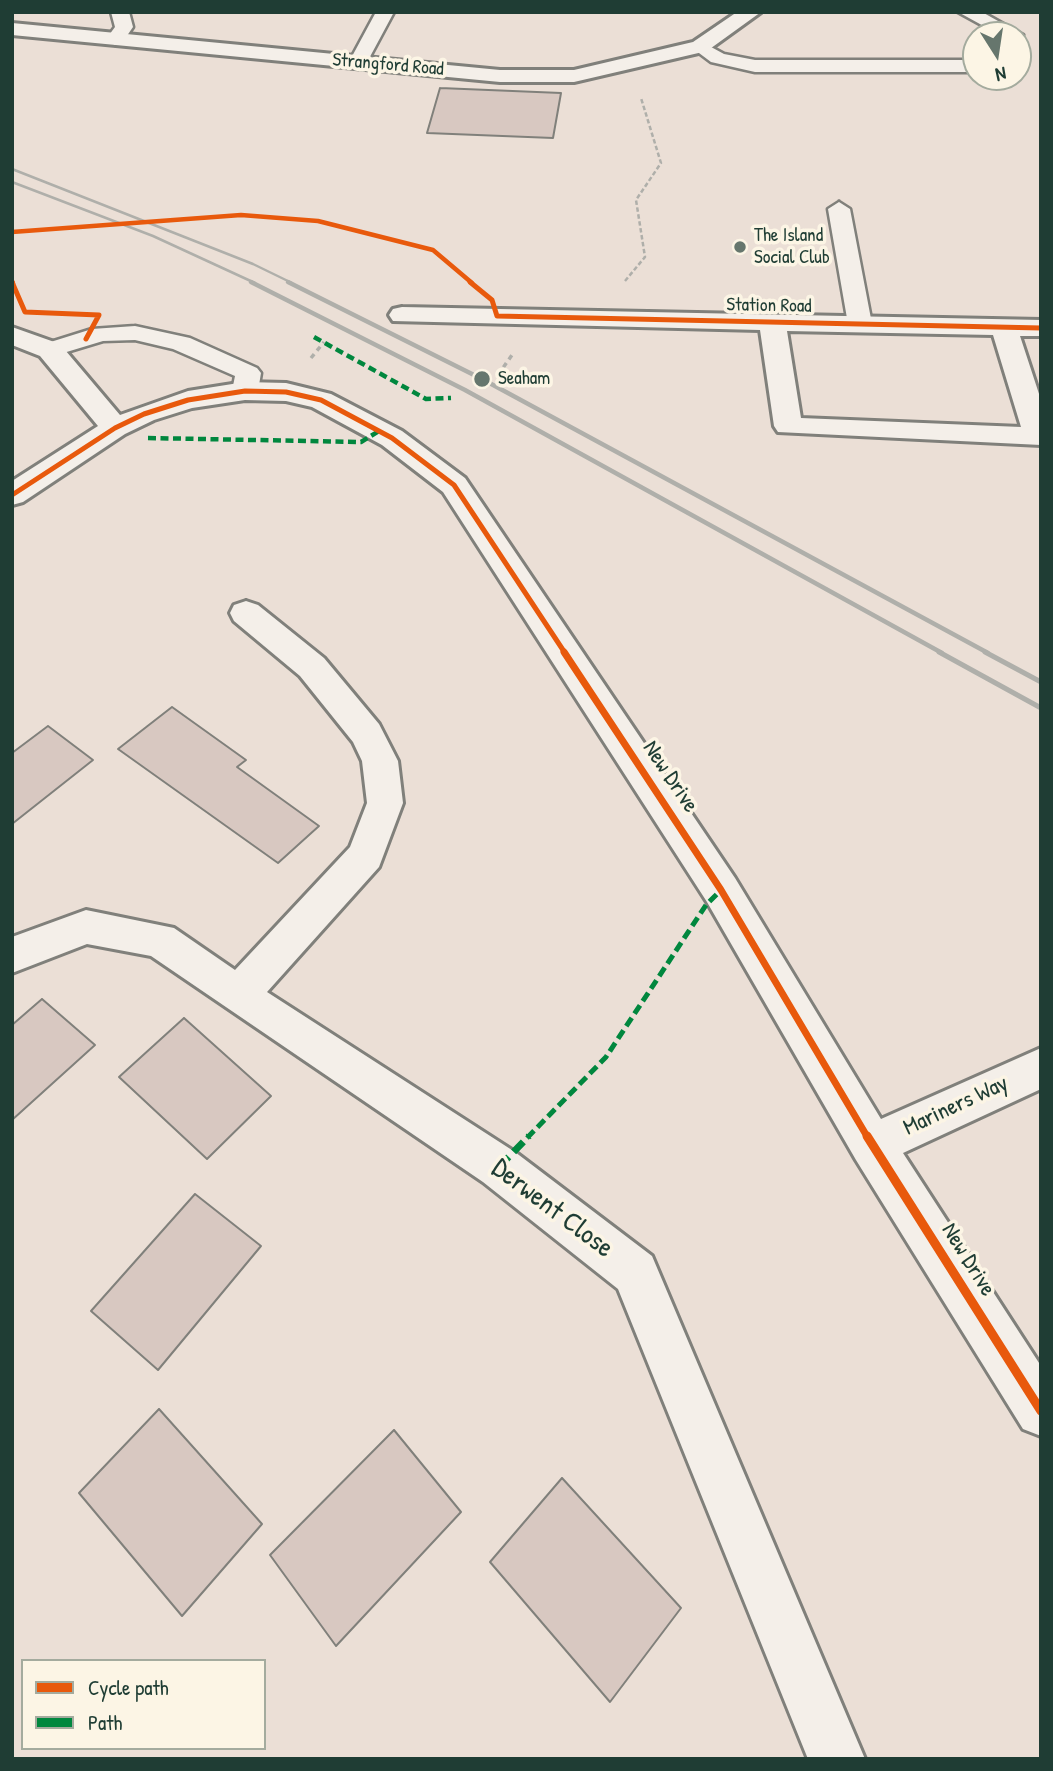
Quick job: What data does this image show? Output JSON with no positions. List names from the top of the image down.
{
  "streets": {
    "street": [
      "Strangford Road",
      "Station Road",
      "New Drive",
      "Mariners Way",
      "Derwent Close"
    ]
  },
  "crossings": [
    ["New Drive", "Mariners Way"]
  ],
  "places": ["The Island Social Club", "Seaham"],
  "legend": ["Cycle path", "Path"],
  "north": "bottom"
}
